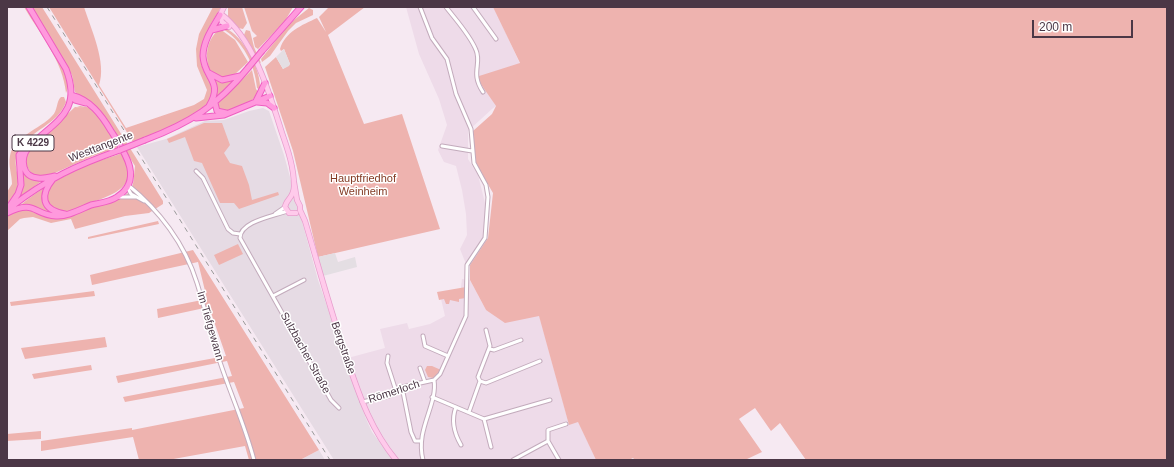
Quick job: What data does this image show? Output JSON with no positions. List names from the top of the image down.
{
  "streets": {
    "main road": ["K 4229", "Westtangente", "Bergstraße"],
    "street": ["Im Tiefgewann", "Sulzbacher Straße", "Römerloch"]
  },
  "crossings": [
    ["K 4229", "Westtangente"],
    ["Bergstraße", "Römerloch"]
  ],
  "parks": ["Hauptfriedhof Weinheim"],
  "scale_bar": "200 m"
}
